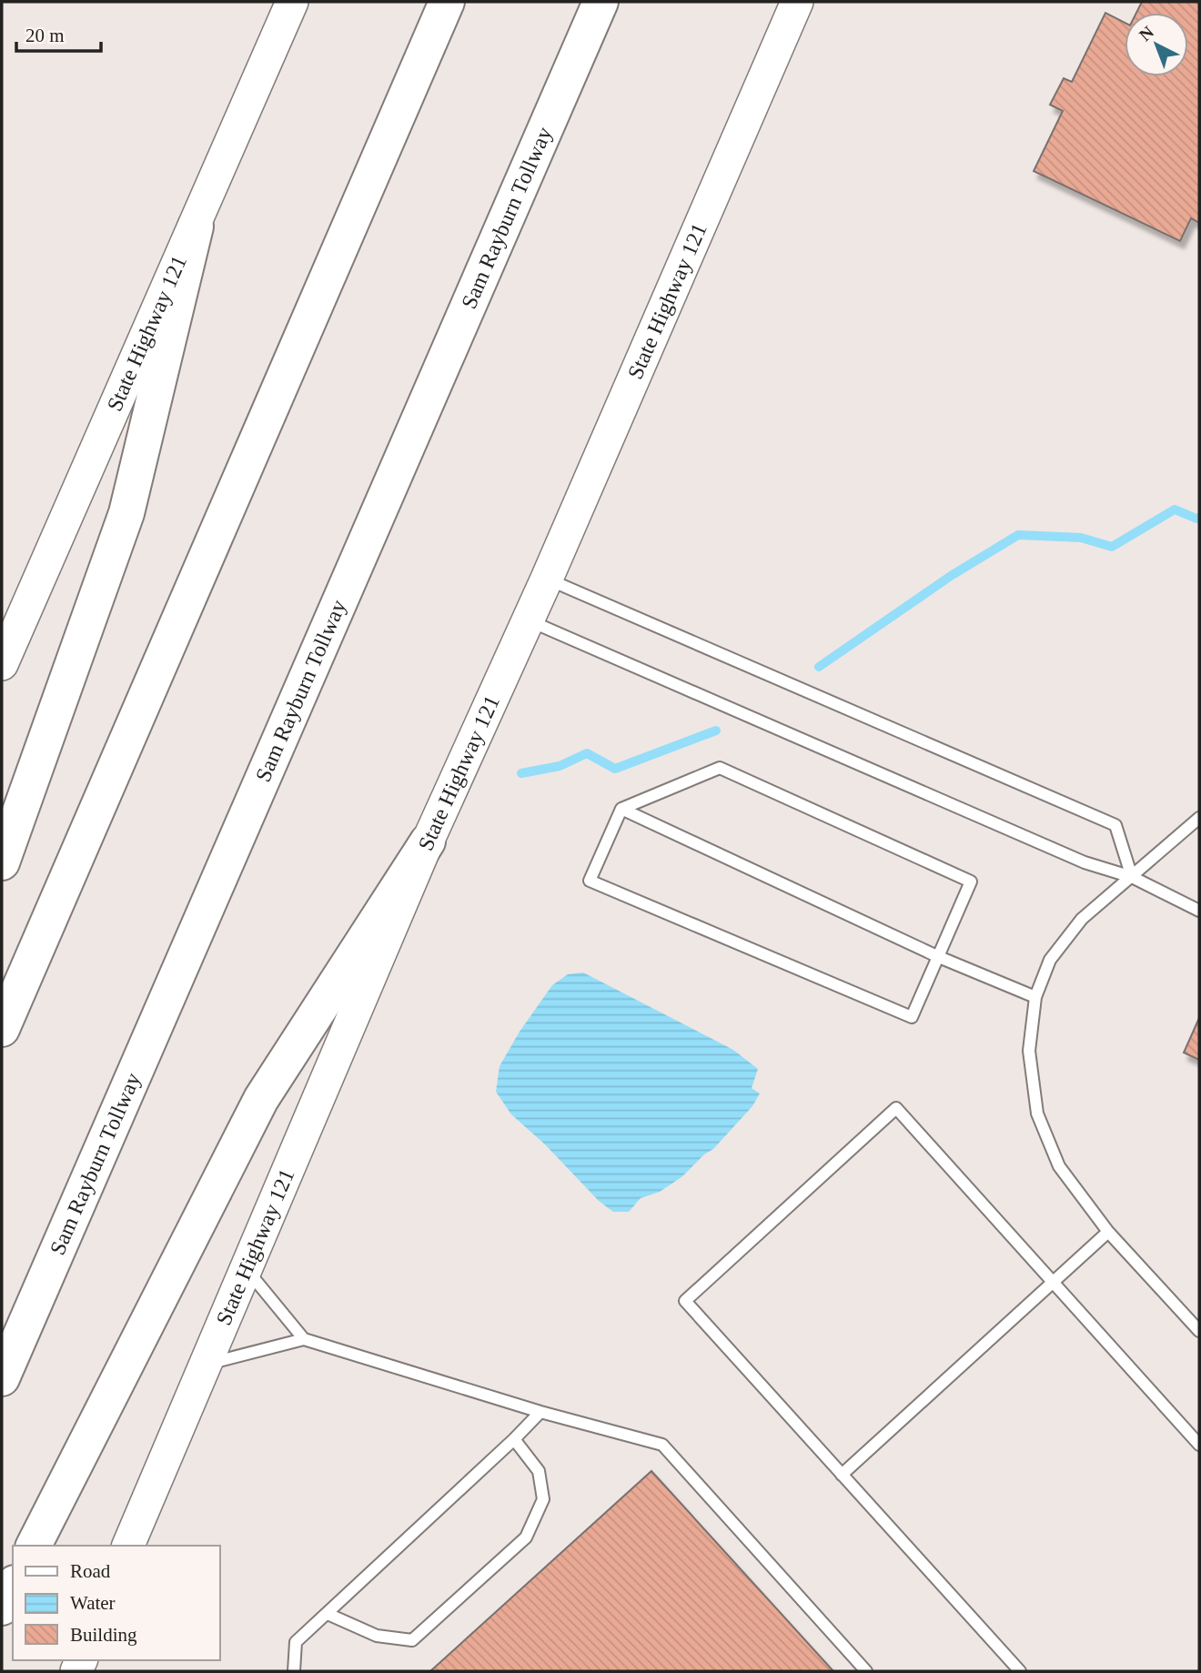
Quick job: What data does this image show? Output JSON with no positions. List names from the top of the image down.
{
  "streets": {
    "highway": ["Sam Rayburn Tollway"],
    "main road": ["State Highway 121"]
  },
  "legend": ["Road", "Water", "Building"],
  "scale_bar": "20 m",
  "north": "top left"
}
